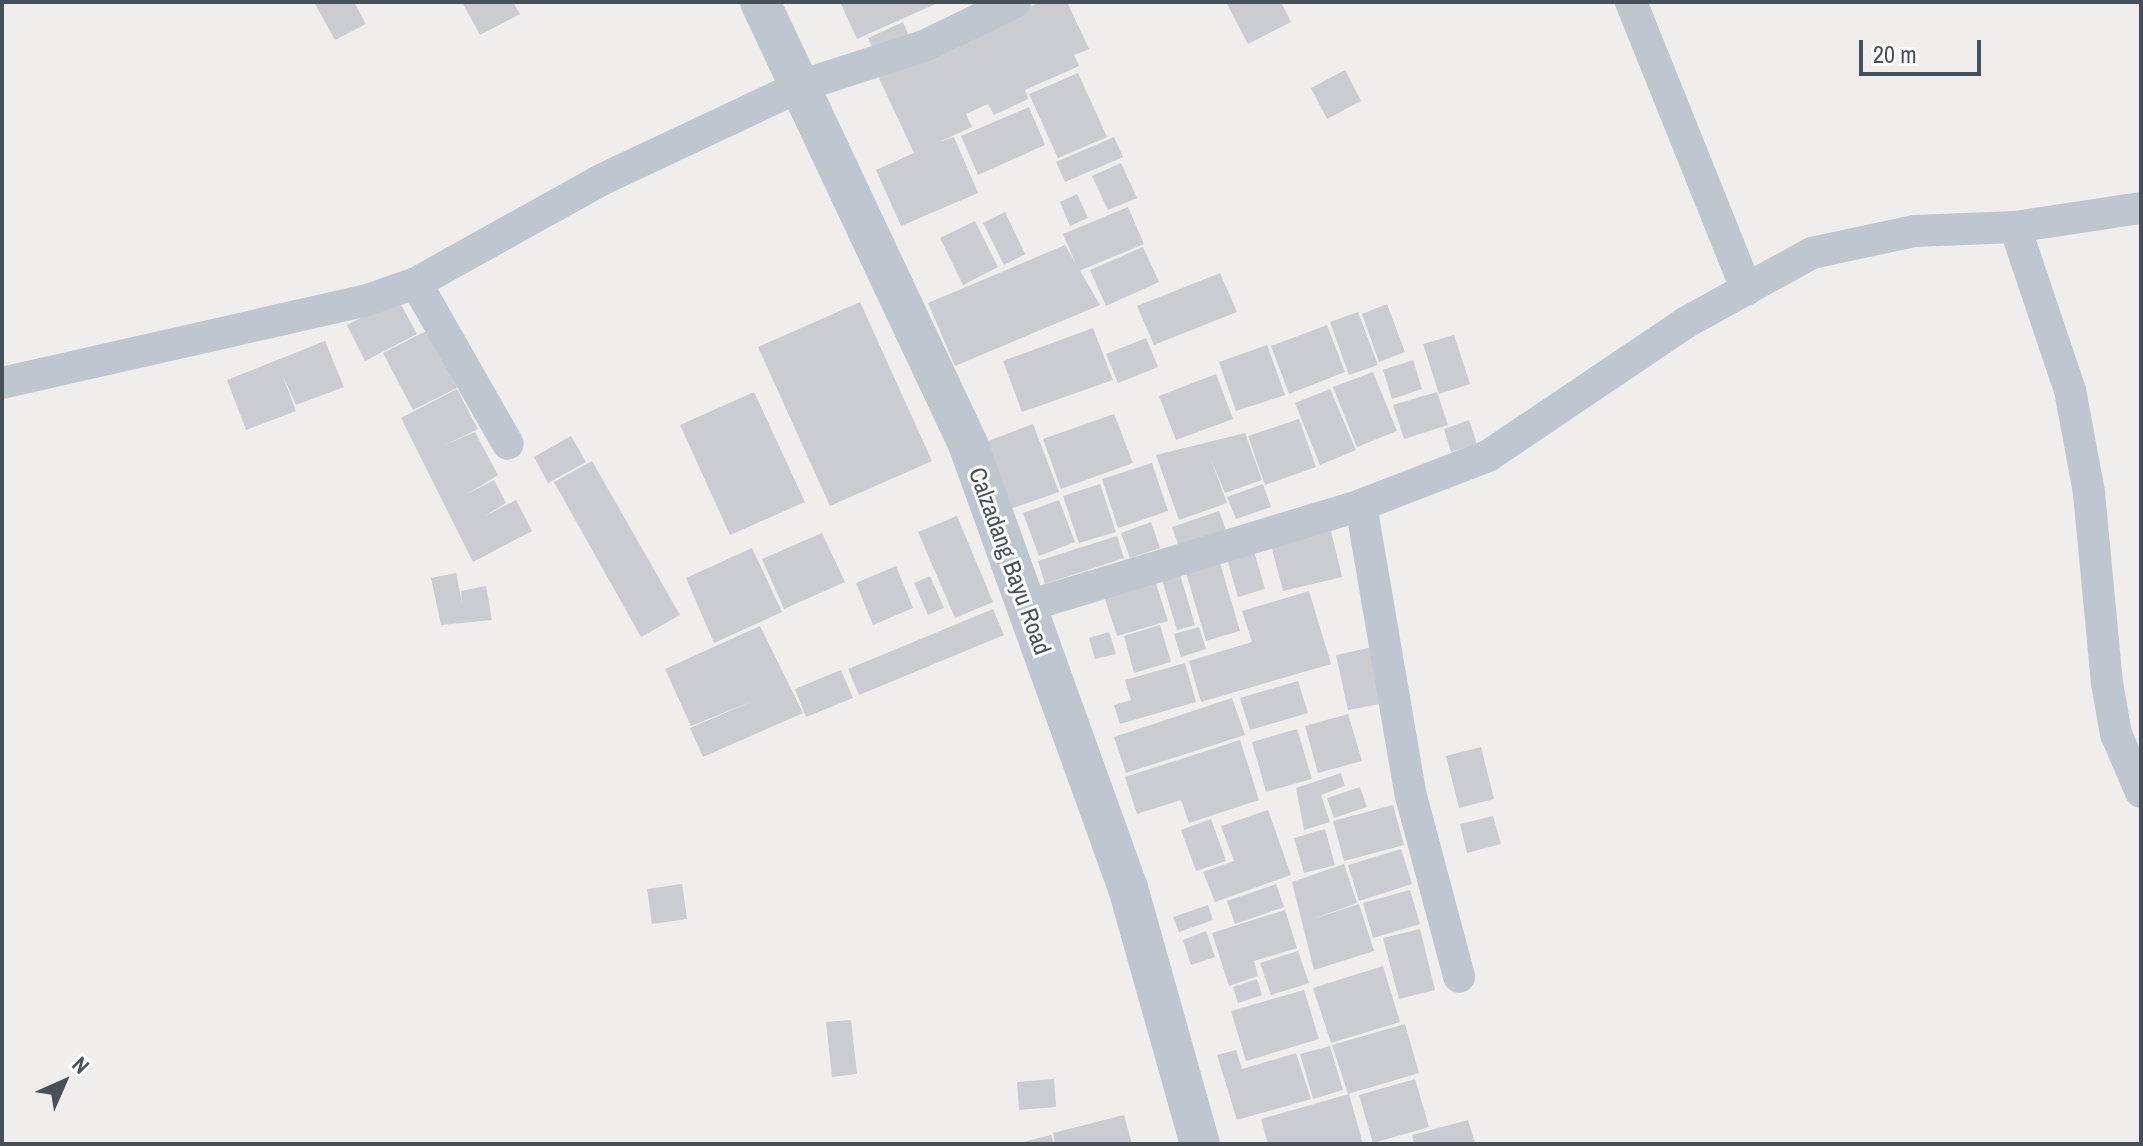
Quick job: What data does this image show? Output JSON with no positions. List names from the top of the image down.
{
  "streets": {
    "street": ["Calzadang Bayu Road"]
  },
  "scale_bar": "20 m",
  "north": "top right"
}
